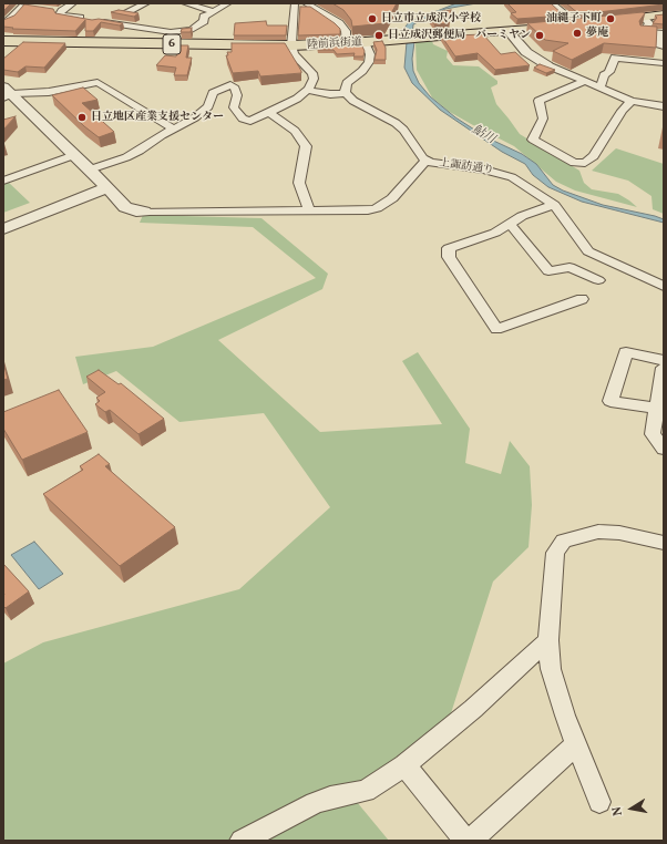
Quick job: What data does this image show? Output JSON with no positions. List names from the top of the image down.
{
  "streets": {
    "highway": ["6", "陸前浜街道"],
    "street": ["上諏訪通り"]
  },
  "water": ["鮎川"],
  "places": [
    "日立市立成沢小学校",
    "油縄子下町",
    "夢庵",
    "日立成沢郵便局",
    "バーミヤン",
    "日立地区産業支援センター"
  ],
  "north": "left"
}
